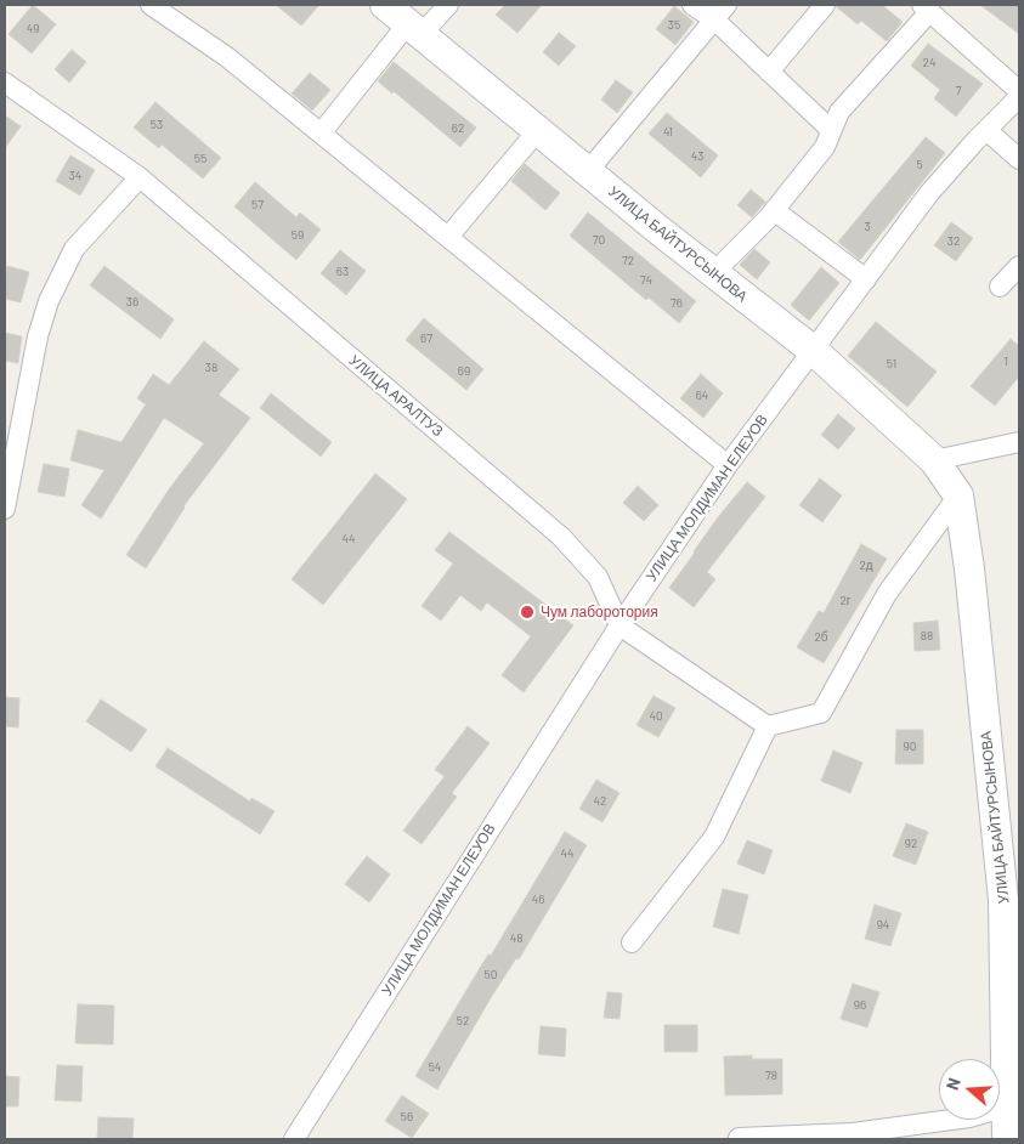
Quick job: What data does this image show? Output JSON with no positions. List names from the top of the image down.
{
  "streets": {
    "street": ["УЛИЦА БАЙТУРСЫНОВА", "УЛИЦА АРАЛТУЗ", "УЛИЦА МОЛДИМАН ЕЛЕУОВ"]
  },
  "crossings": [
    ["УЛИЦА БАЙТУРСЫНОВА", "УЛИЦА МОЛДИМАН ЕЛЕУОВ"],
    ["УЛИЦА АРАЛТУЗ", "УЛИЦА МОЛДИМАН ЕЛЕУОВ"]
  ],
  "places": ["Чум лаборотория"],
  "house_numbers": [
    "35",
    "49",
    "24",
    "7",
    "53",
    "62",
    "41",
    "43",
    "55",
    "5",
    "34",
    "57",
    "3",
    "59",
    "70",
    "32",
    "72",
    "63",
    "74",
    "36",
    "76",
    "67",
    "1",
    "51",
    "38",
    "69",
    "64",
    "44",
    "2д",
    "2г",
    "88",
    "2б",
    "40",
    "90",
    "42",
    "92",
    "44",
    "46",
    "94",
    "48",
    "50",
    "96",
    "52",
    "54",
    "78",
    "56"
  ],
  "north": "left"
}
